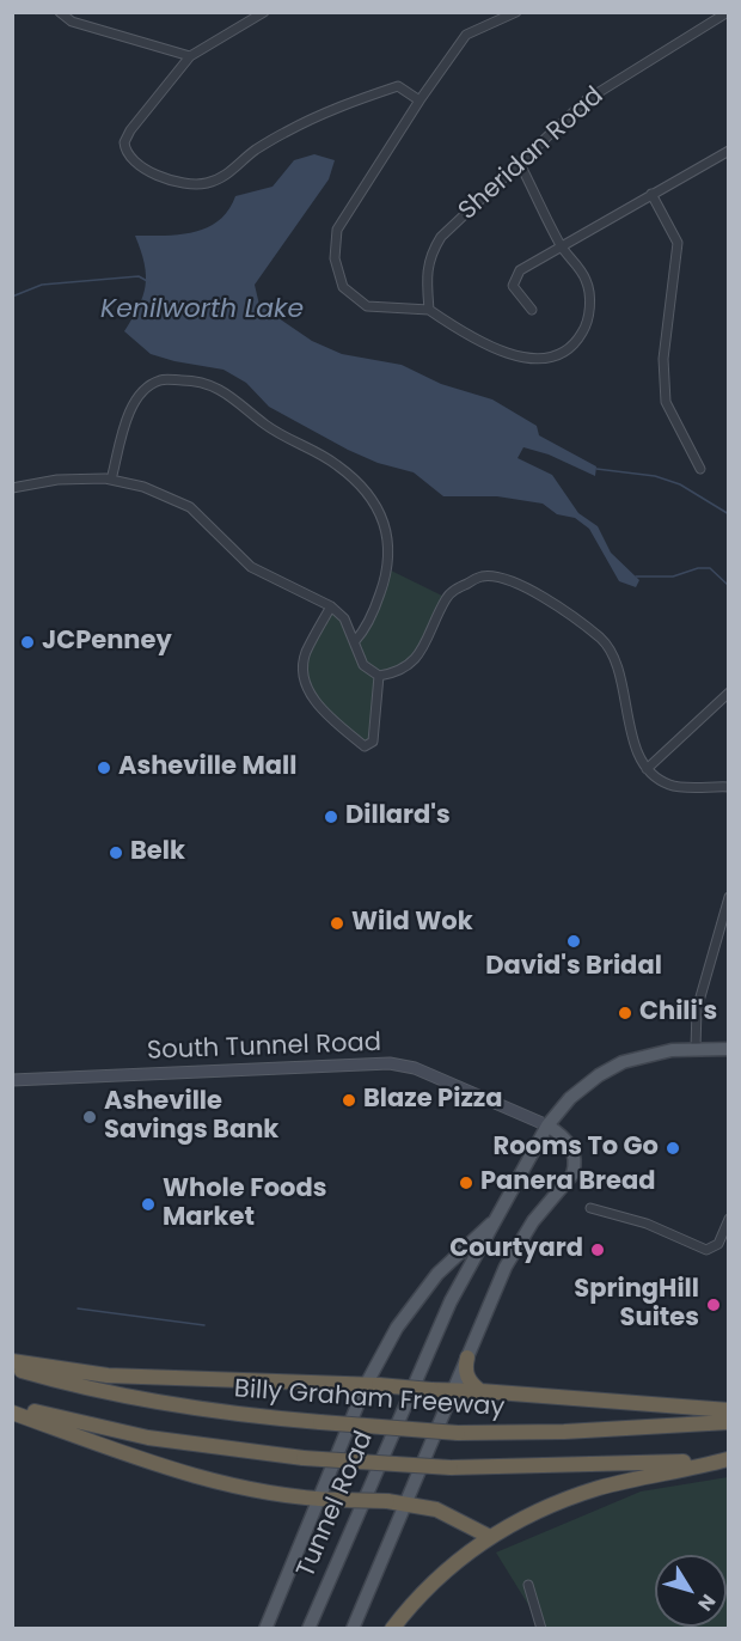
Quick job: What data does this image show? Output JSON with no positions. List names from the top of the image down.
{
  "streets": {
    "highway": ["Billy Graham Freeway"],
    "main road": ["South Tunnel Road", "Tunnel Road"],
    "street": ["Sheridan Road"]
  },
  "crossings": [
    ["South Tunnel Road", "Tunnel Road"]
  ],
  "water": ["Kenilworth Lake"],
  "places": [
    "JCPenney",
    "Asheville Mall",
    "Dillard's",
    "Belk",
    "Wild Wok",
    "David's Bridal",
    "Chili's",
    "Blaze Pizza",
    "Asheville Savings Bank",
    "Rooms To Go",
    "Panera Bread",
    "Whole Foods Market",
    "Courtyard",
    "SpringHill Suites"
  ],
  "north": "bottom right"
}
